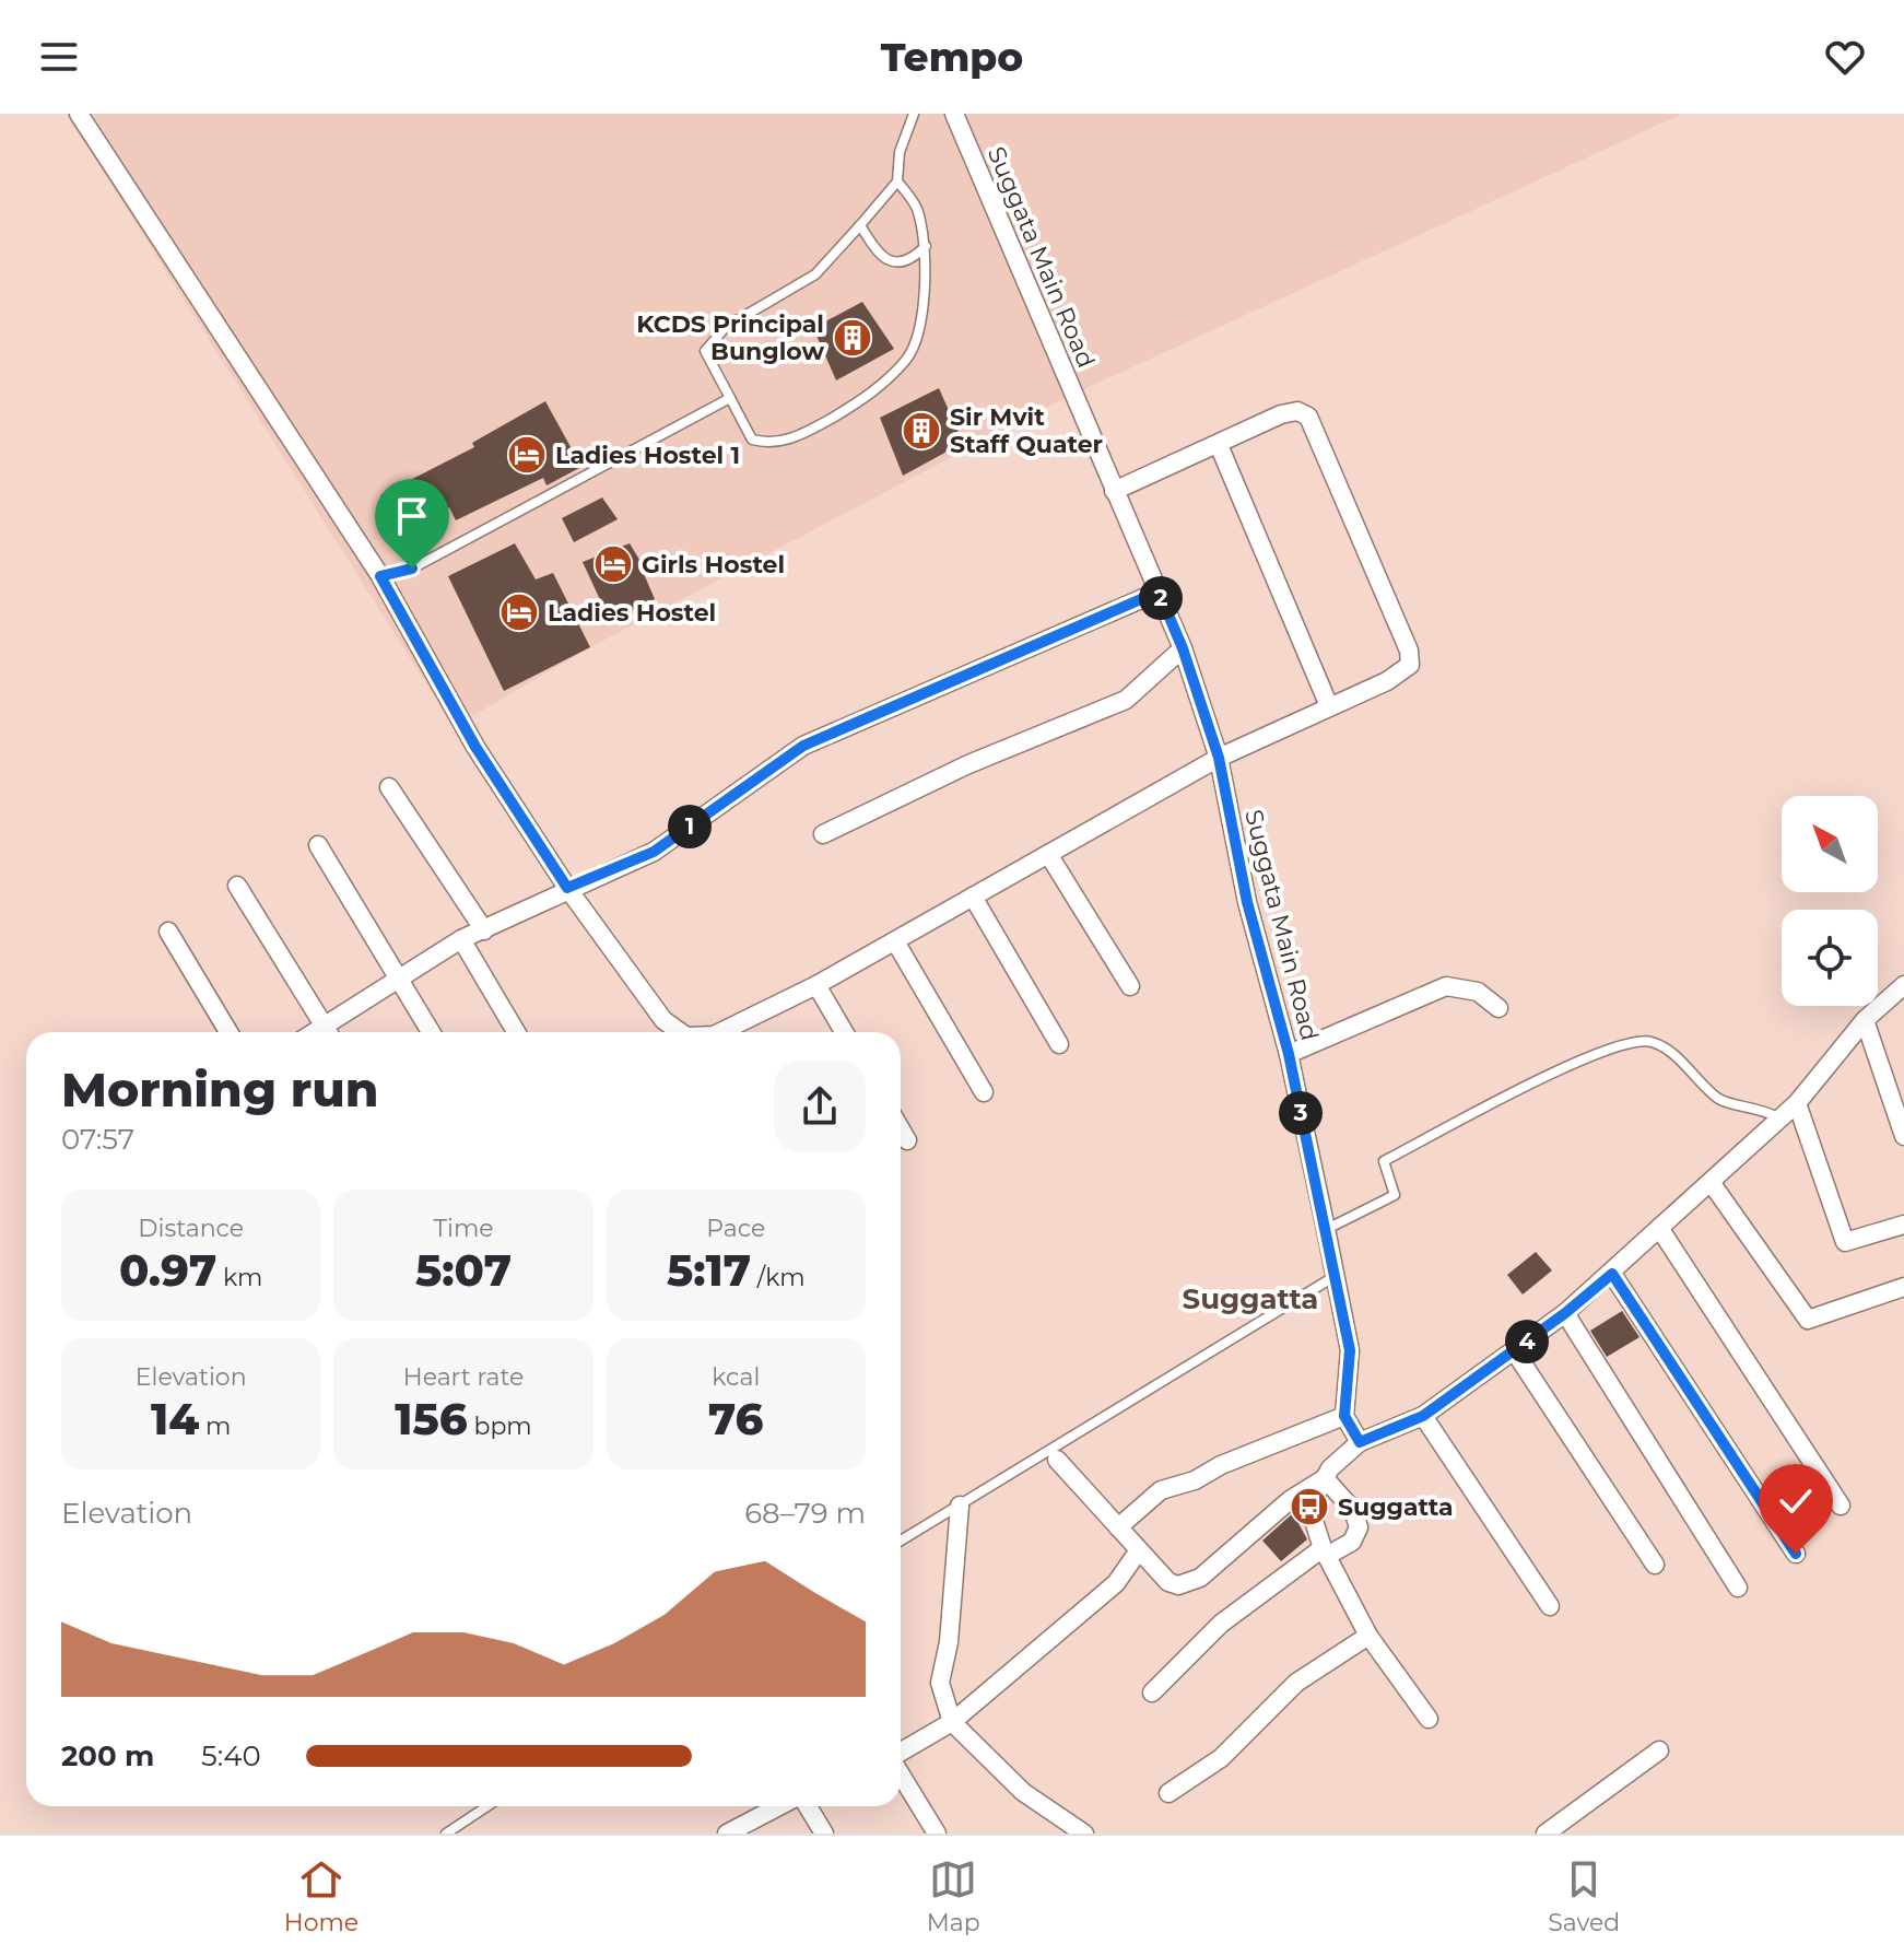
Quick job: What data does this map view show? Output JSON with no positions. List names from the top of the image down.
{
  "streets": {
    "street": ["Suggata Main Road"]
  },
  "districts": ["Suggatta"],
  "places": {
    "building": ["KCDS Principal Bunglow", "Sir Mvit Staff Quater"],
    "hotel": ["Ladies Hostel 1", "Girls Hostel", "Ladies Hostel"],
    "bus stop": ["Suggatta"]
  },
  "north": "top left",
  "page": {
    "header": "Tempo",
    "pins": [
      "2",
      "1",
      "3",
      "4"
    ],
    "heading": ["Morning run", "07:57"],
    "stats": [
      ["Distance", "0.97 km"],
      ["Time", "5:07"],
      ["Pace", "5:17 /km"],
      ["Elevation", "14 m"],
      ["Heart rate", "156 bpm"],
      ["kcal", "76"]
    ],
    "chart": ["Elevation", "68–79 m"],
    "list": [
      {
        "name": "200 m",
        "note": "5:40"
      }
    ],
    "tabs": ["Home", "Map", "Saved"]
  }
}
